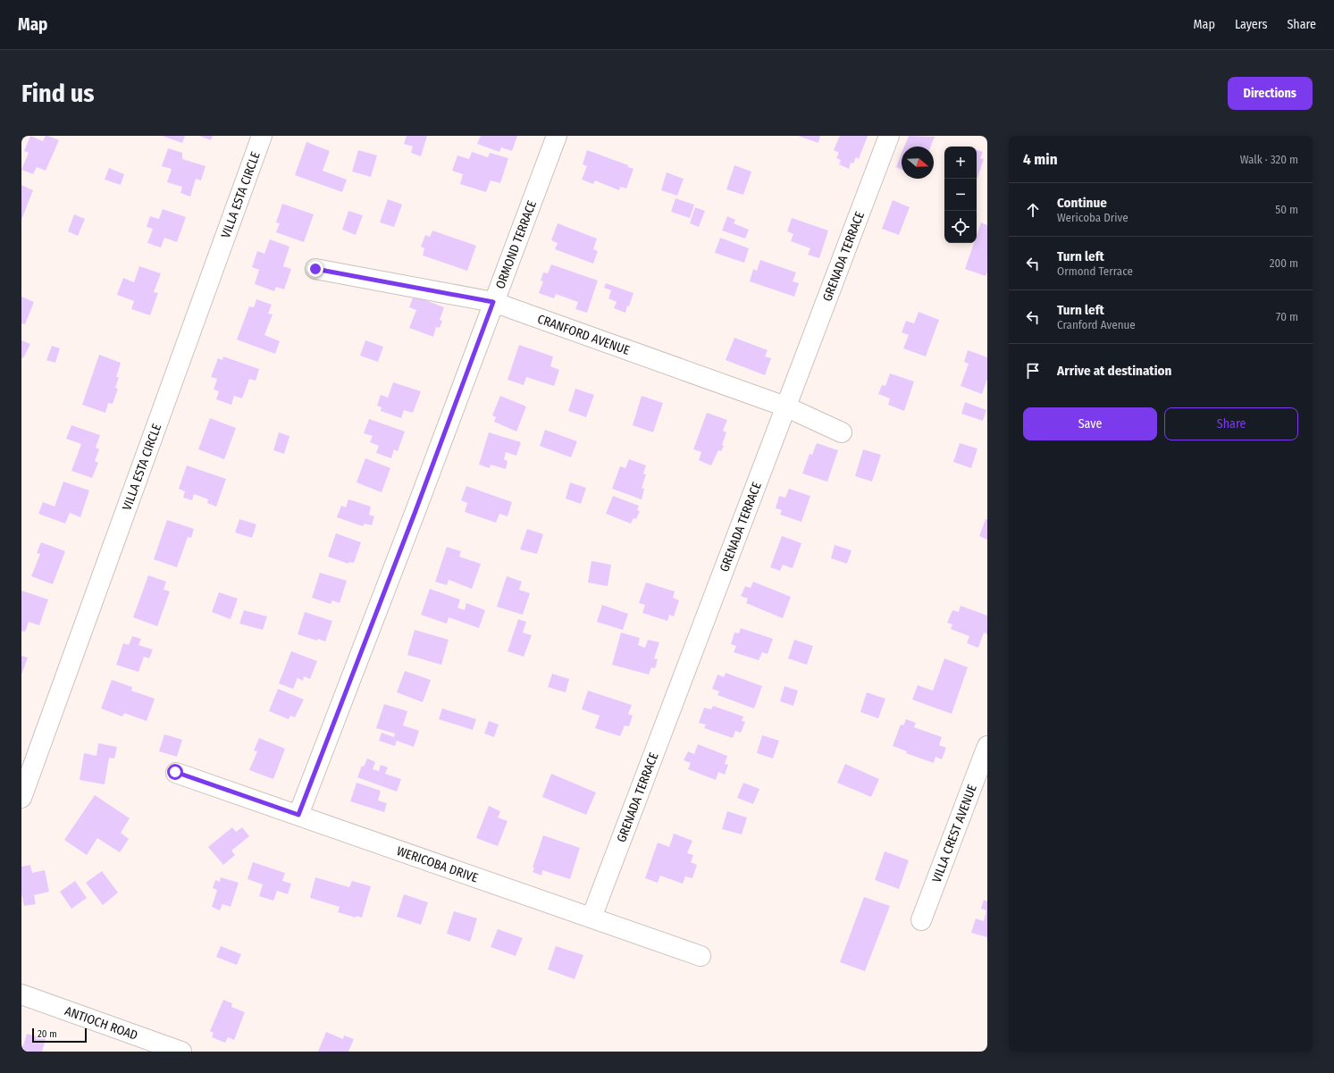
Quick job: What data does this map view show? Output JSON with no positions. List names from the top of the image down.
{
  "streets": {
    "street": [
      "VILLA ESTA CIRCLE",
      "ORMOND TERRACE",
      "GRENADA TERRACE",
      "CRANFORD AVENUE",
      "VILLA CREST AVENUE",
      "WERICOBA DRIVE",
      "ANTIOCH ROAD"
    ]
  },
  "crossings": [
    ["ORMOND TERRACE", "CRANFORD AVENUE"],
    ["ORMOND TERRACE", "WERICOBA DRIVE"],
    ["GRENADA TERRACE", "CRANFORD AVENUE"],
    ["GRENADA TERRACE", "WERICOBA DRIVE"]
  ],
  "scale_bar": "20 m",
  "north": "right",
  "page": {
    "header": "Map",
    "nav": ["Map", "Layers", "Share"],
    "buttons": [
      "Directions",
      ["Save", "Share"]
    ],
    "title": "Find us",
    "heading": ["4 min", "Walk · 320 m"],
    "map_buttons": ["+", "−"],
    "list": [
      ["Continue", "Wericoba Drive", "50 m"],
      ["Turn left", "Ormond Terrace", "200 m"],
      ["Turn left", "Cranford Avenue", "70 m"],
      "Arrive at destination"
    ],
    "scale": "20 m"
  }
}
